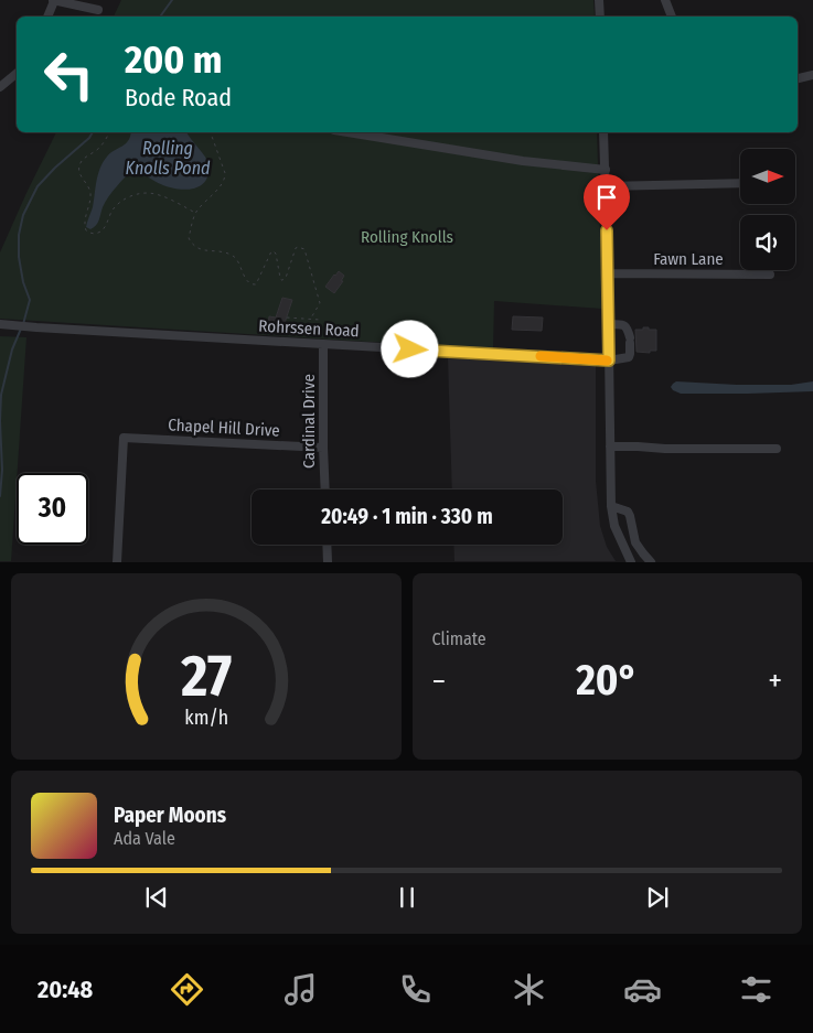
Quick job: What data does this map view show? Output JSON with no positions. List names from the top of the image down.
{
  "streets": {
    "street": [
      "Fawn Lane",
      "Rohrssen Road",
      "Cardinal Drive",
      "Chapel Hill Drive"
    ]
  },
  "crossings": [
    ["Rohrssen Road", "Cardinal Drive"],
    ["Cardinal Drive", "Chapel Hill Drive"]
  ],
  "water": ["Rolling Knolls Pond"],
  "parks": ["Rolling Knolls"],
  "north": "right",
  "page": {
    "turn": ["200 m", "Bode Road"],
    "limit": "30",
    "trip": "20:49 · 1 min · 330 m",
    "tile": "Climate",
    "heat": ["−", "20°", "+"],
    "song": ["Paper Moons", "Ada Vale"],
    "tabs": "20:48",
    "gauge": ["27", "km/h"]
  }
}
